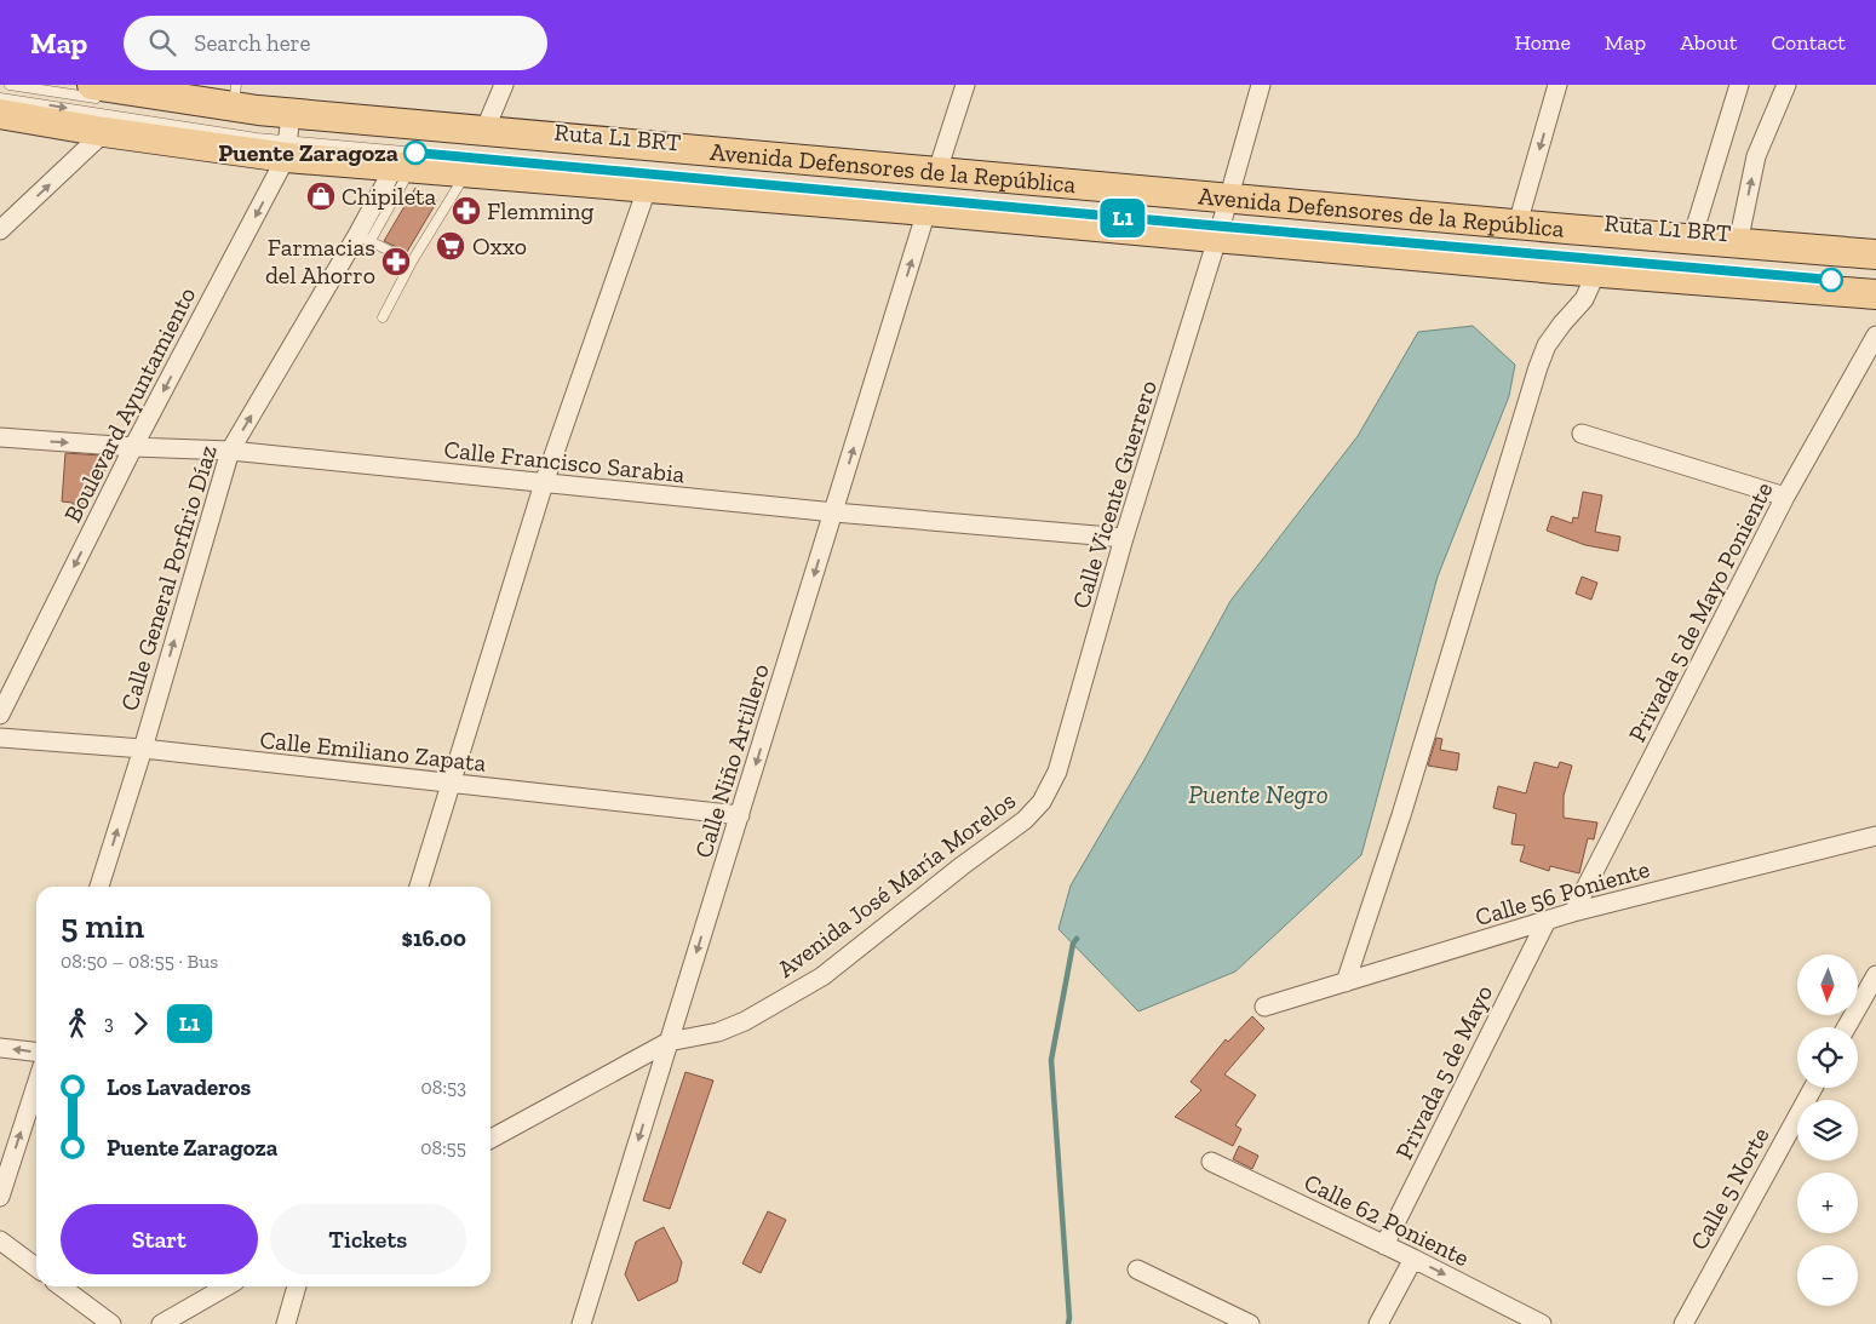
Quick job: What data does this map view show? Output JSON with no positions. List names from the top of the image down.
{
  "streets": {
    "main road": ["Avenida Defensores de la República"],
    "street": [
      "Boulevard Ayuntamiento",
      "Calle Francisco Sarabia",
      "Calle Vicente Guerrero",
      "Calle General Porfirio Díaz",
      "Privada 5 de Mayo Poniente",
      "Calle Emiliano Zapata",
      "Calle Niño Artillero",
      "Avenida José María Morelos",
      "Calle 56 Poniente",
      "Privada 5 de Mayo",
      "Calle 5 Norte",
      "Calle 62 Poniente"
    ],
    "lane": ["Ruta L1 BRT"]
  },
  "crossings": [
    ["Ruta L1 BRT", "Avenida Defensores de la República"],
    ["Ruta L1 BRT", "Boulevard Ayuntamiento"],
    ["Avenida Defensores de la República", "Boulevard Ayuntamiento"],
    ["Avenida Defensores de la República", "Calle Vicente Guerrero"],
    ["Avenida Defensores de la República", "Calle General Porfirio Díaz"],
    ["Avenida Defensores de la República", "Calle Niño Artillero"],
    ["Boulevard Ayuntamiento", "Calle Francisco Sarabia"],
    ["Calle Francisco Sarabia", "Calle Vicente Guerrero"],
    ["Calle Francisco Sarabia", "Calle General Porfirio Díaz"],
    ["Calle Francisco Sarabia", "Calle Niño Artillero"],
    ["Calle Vicente Guerrero", "Avenida José María Morelos"],
    ["Calle General Porfirio Díaz", "Calle Emiliano Zapata"],
    ["Privada 5 de Mayo Poniente", "Calle 56 Poniente"],
    ["Calle Emiliano Zapata", "Calle Niño Artillero"],
    ["Calle Niño Artillero", "Avenida José María Morelos"],
    ["Calle 56 Poniente", "Privada 5 de Mayo"],
    ["Privada 5 de Mayo", "Calle 62 Poniente"]
  ],
  "one_way": ["Boulevard Ayuntamiento", "Calle General Porfirio Díaz", "Calle 62 Poniente"],
  "water": ["Puente Negro"],
  "places": {
    "other": ["Puente Zaragoza"],
    "shop": ["Chipileta"],
    "pharmacy": ["Flemming", "Farmacias del Ahorro"],
    "supermarket": ["Oxxo"]
  },
  "lines": ["bus line L1"],
  "north": "bottom",
  "page": {
    "header": "Map",
    "search": "Search here",
    "nav": [
      "Home",
      "Map",
      "About",
      "Contact"
    ],
    "on_map": "L1",
    "heading": ["5 min", "08:50 – 08:55 · Bus", "$16.00"],
    "map_buttons": ["+", "−"],
    "legs": ["3", "L1"],
    "list": [
      {
        "name": "Los Lavaderos",
        "value": "08:53"
      },
      {
        "name": "Puente Zaragoza",
        "value": "08:55"
      }
    ],
    "buttons": ["Start", "Tickets"]
  }
}
